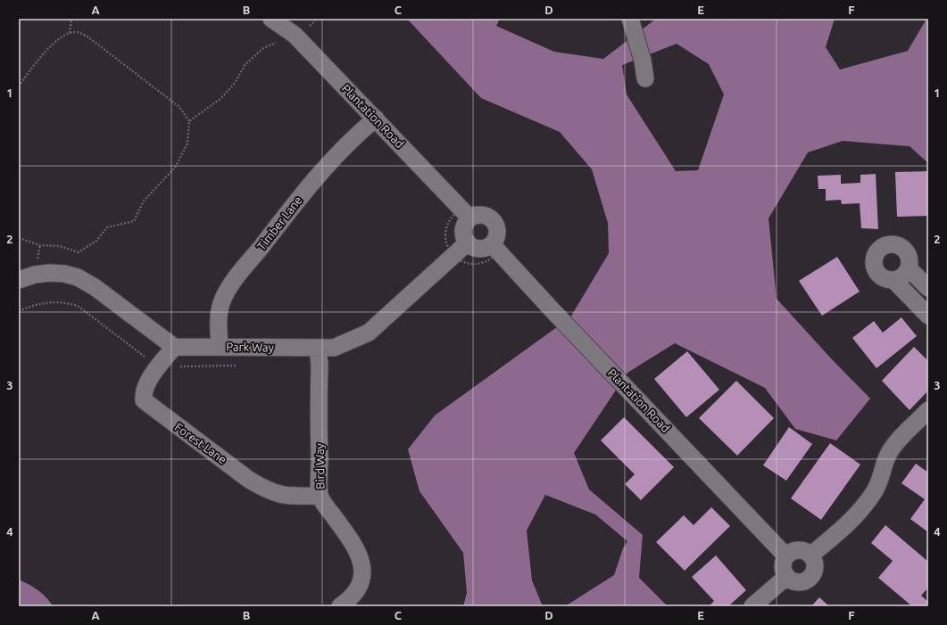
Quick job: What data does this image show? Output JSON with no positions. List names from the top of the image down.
{
  "streets": {
    "street": [
      "Plantation Road",
      "Timber Lane",
      "Park Way",
      "Forest Lane",
      "Bird Way"
    ]
  },
  "crossings": [
    ["Plantation Road", "Timber Lane"],
    ["Plantation Road", "Park Way"],
    ["Timber Lane", "Park Way"],
    ["Park Way", "Forest Lane"],
    ["Park Way", "Bird Way"],
    ["Forest Lane", "Bird Way"]
  ],
  "grid": {
    "columns": [
      "A",
      "B",
      "C",
      "D",
      "E",
      "F"
    ],
    "rows": [
      "1",
      "2",
      "3",
      "4"
    ]
  }
}
